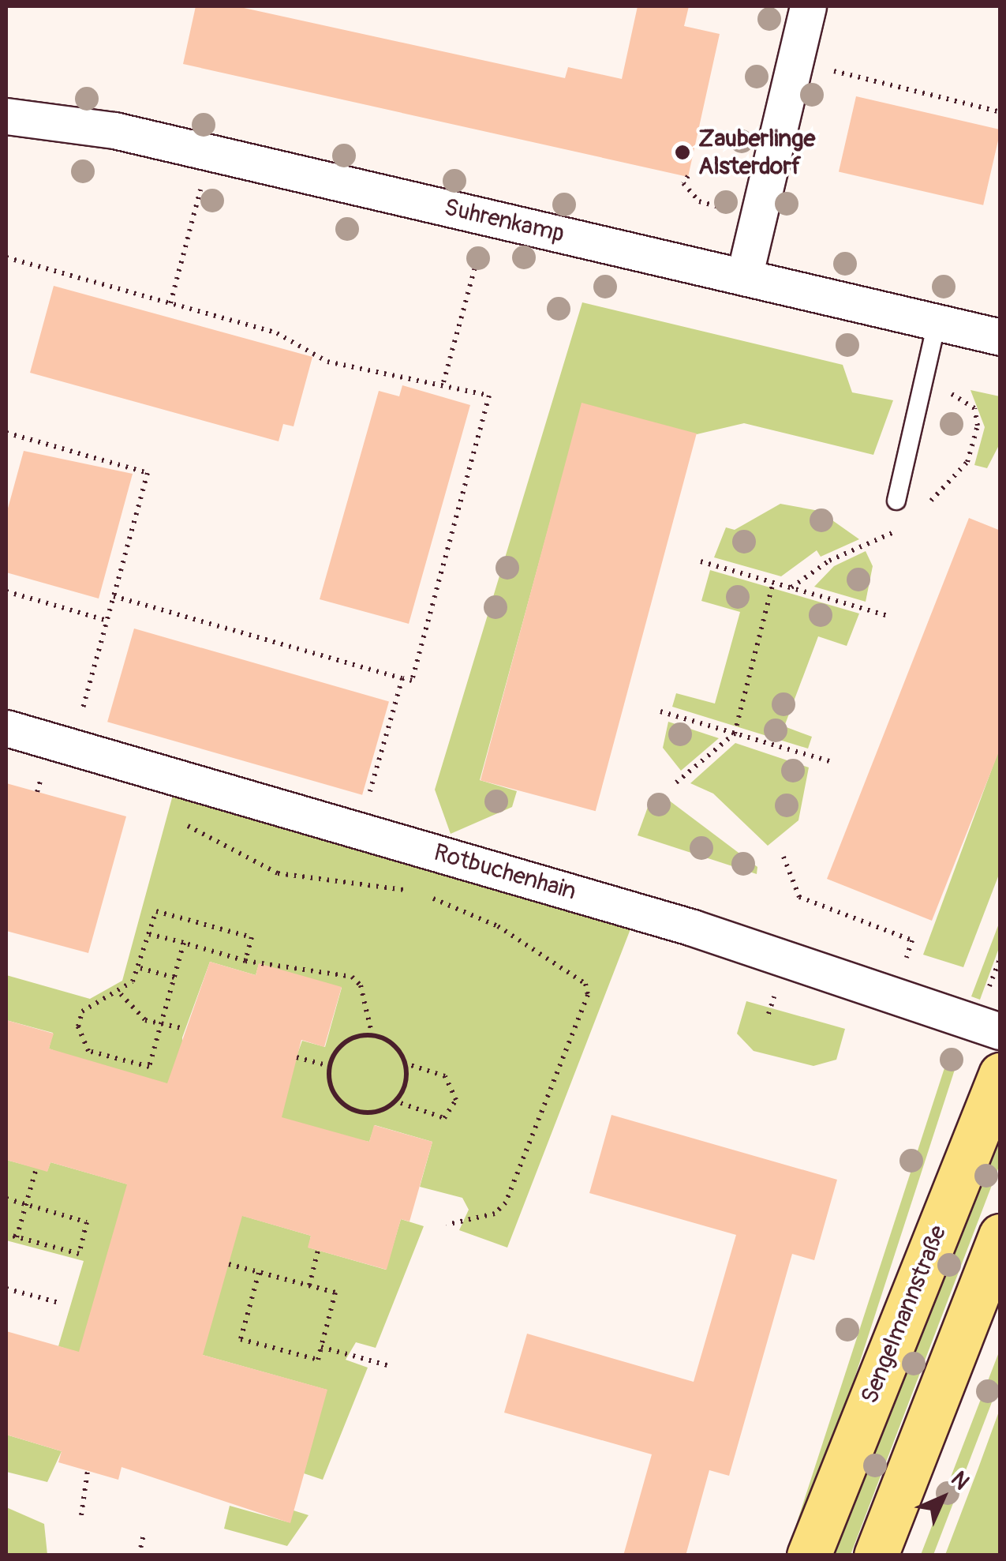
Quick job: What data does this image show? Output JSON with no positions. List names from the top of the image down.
{
  "streets": {
    "main road": ["Sengelmannstraße"],
    "street": ["Suhrenkamp", "Rotbuchenhain"]
  },
  "places": ["Zauberlinge Alsterdorf"],
  "north": "top right"
}
